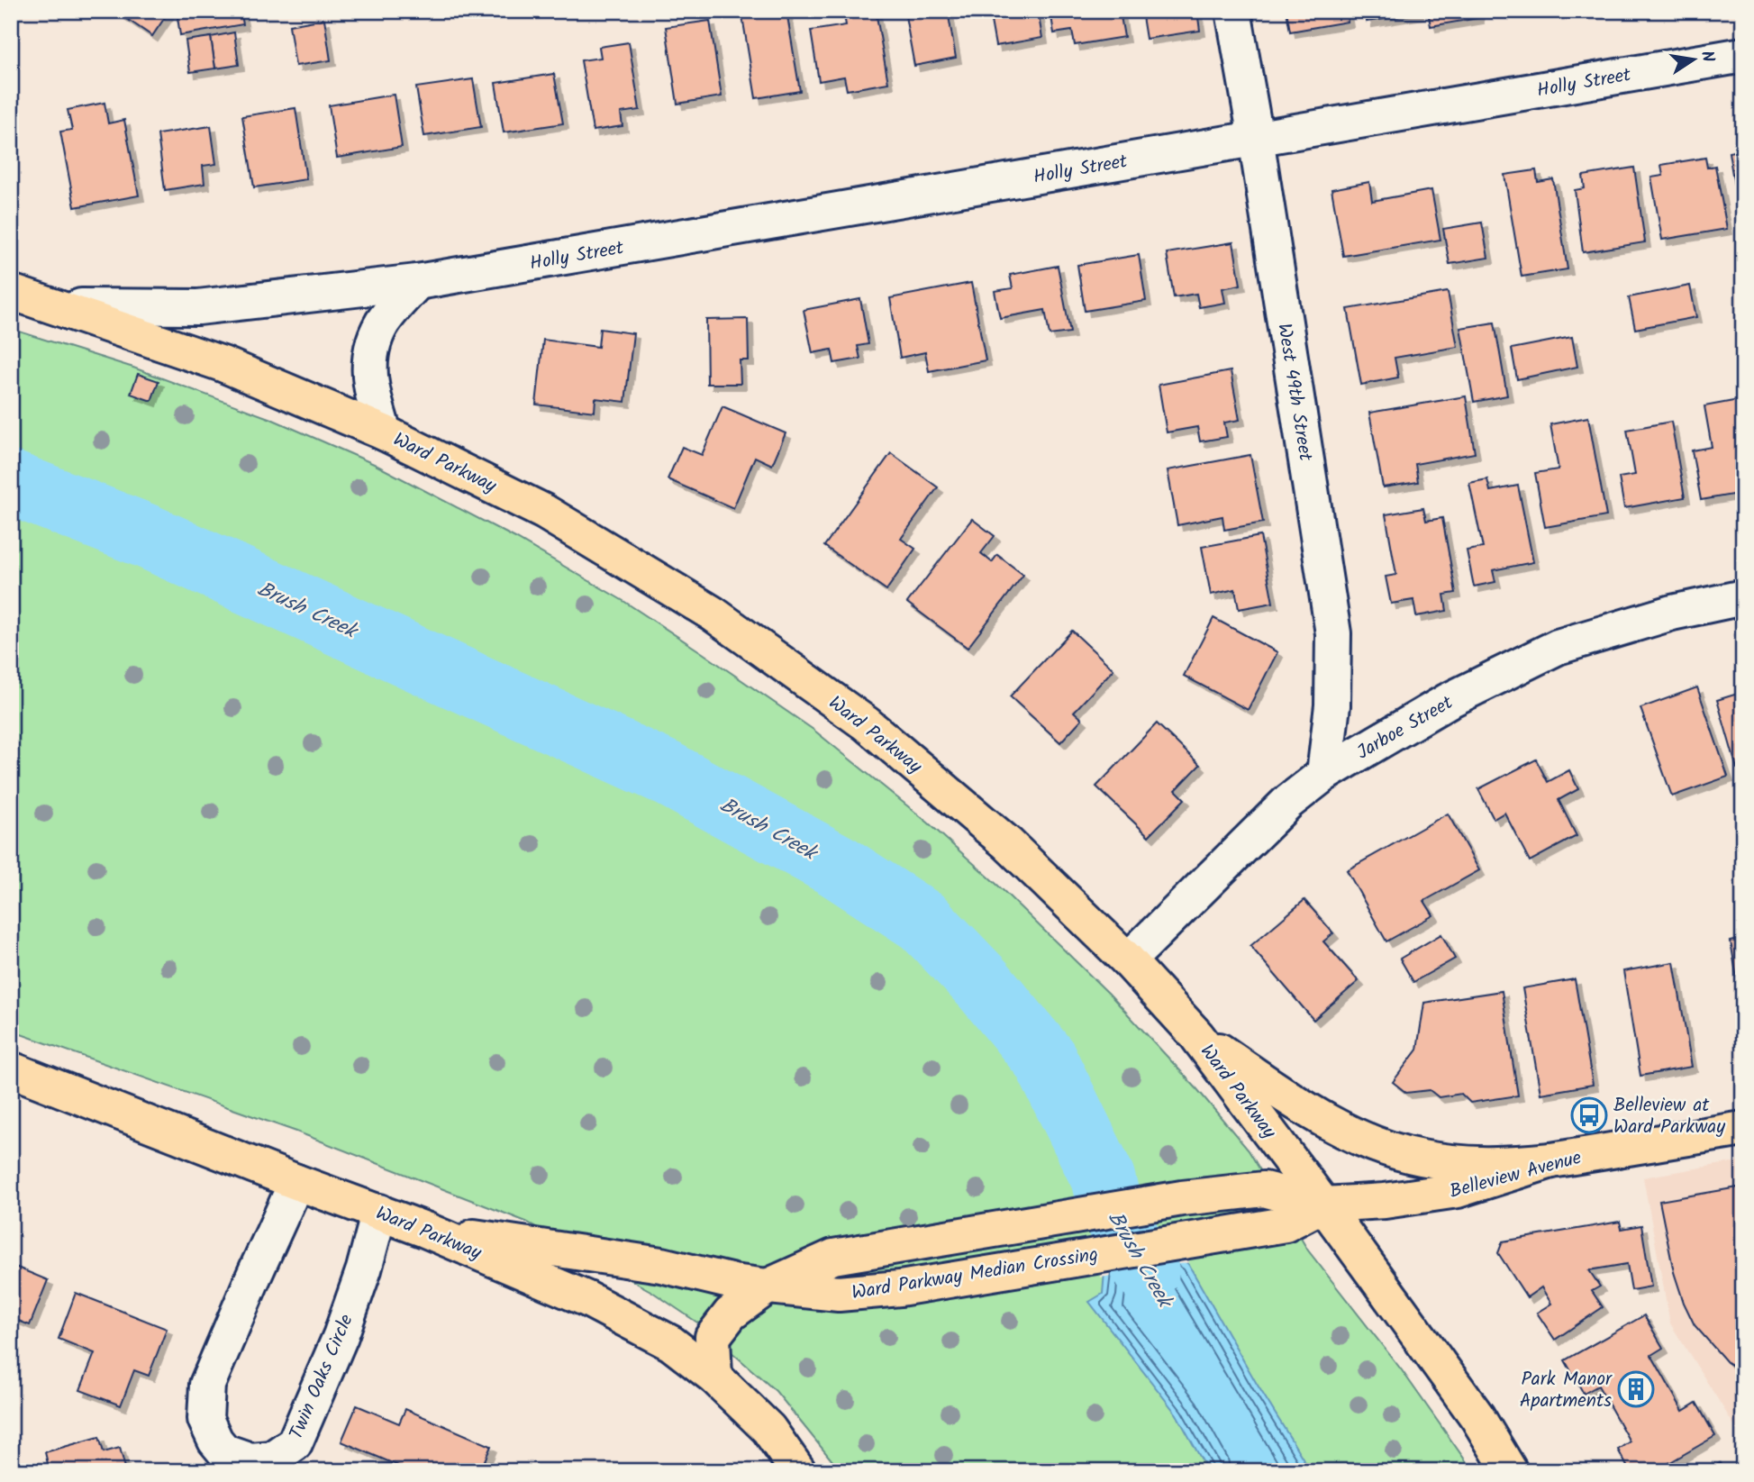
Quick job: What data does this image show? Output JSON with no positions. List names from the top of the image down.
{
  "streets": {
    "main road": ["Ward Parkway", "Belleview Avenue", "Ward Parkway Median Crossing"],
    "street": [
      "Holly Street",
      "West 49th Street",
      "Jarboe Street",
      "Twin Oaks Circle"
    ]
  },
  "crossings": [
    ["Holly Street", "West 49th Street"],
    ["Holly Street", "Ward Parkway"],
    ["West 49th Street", "Jarboe Street"],
    ["Ward Parkway", "Jarboe Street"],
    ["Ward Parkway", "Belleview Avenue"],
    ["Ward Parkway", "Ward Parkway Median Crossing"],
    ["Ward Parkway", "Twin Oaks Circle"],
    ["Belleview Avenue", "Ward Parkway Median Crossing"]
  ],
  "water": ["Brush Creek"],
  "places": {
    "bus stop": ["Belleview at Ward Parkway"],
    "building": ["Park Manor Apartments"]
  },
  "north": "right"
}
